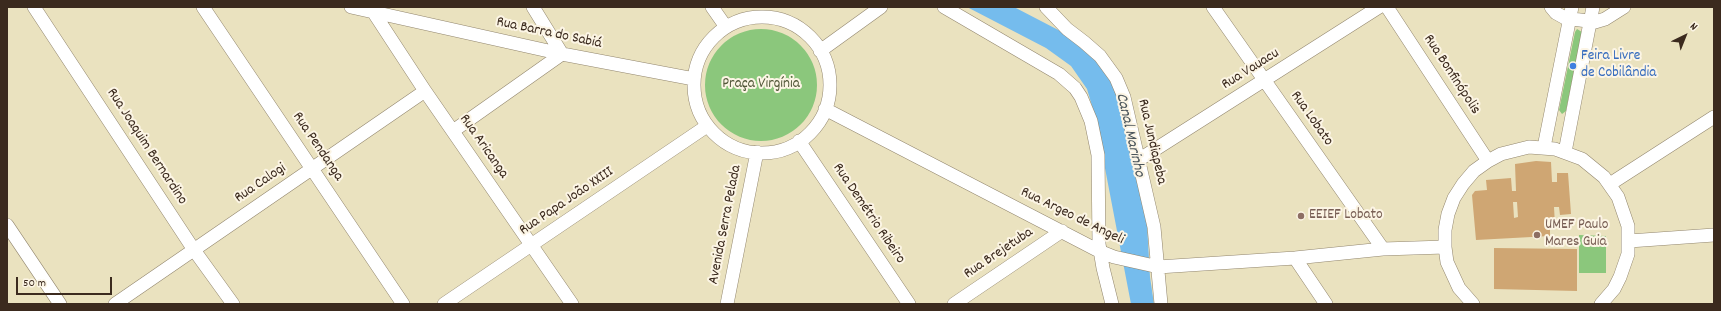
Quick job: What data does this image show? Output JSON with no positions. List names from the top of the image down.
{
  "streets": {
    "street": [
      "Rua Barra do Sabiá",
      "Rua Vauacu",
      "Rua Bonfinópolis",
      "Rua Lobato",
      "Rua Jundiapeba",
      "Rua Joaquim Bernardino",
      "Rua Pendanga",
      "Rua Aricanga",
      "Rua Calogi",
      "Rua Papa João XXIII",
      "Rua Demétrio Ribeiro",
      "Rua Argeo de Angeli",
      "Avenida Serra Pelada",
      "Rua Brejetuba"
    ]
  },
  "crossings": [
    ["Rua Barra do Sabiá", "Rua Aricanga"],
    ["Rua Barra do Sabiá", "Rua Papa João XXIII"],
    ["Rua Barra do Sabiá", "Rua Demétrio Ribeiro"],
    ["Rua Barra do Sabiá", "Rua Argeo de Angeli"],
    ["Rua Barra do Sabiá", "Avenida Serra Pelada"],
    ["Rua Vauacu", "Rua Lobato"],
    ["Rua Vauacu", "Rua Jundiapeba"],
    ["Rua Lobato", "Rua Argeo de Angeli"],
    ["Rua Jundiapeba", "Rua Argeo de Angeli"],
    ["Rua Joaquim Bernardino", "Rua Calogi"],
    ["Rua Pendanga", "Rua Calogi"],
    ["Rua Aricanga", "Rua Calogi"],
    ["Rua Aricanga", "Rua Papa João XXIII"],
    ["Rua Papa João XXIII", "Rua Demétrio Ribeiro"],
    ["Rua Papa João XXIII", "Rua Argeo de Angeli"],
    ["Rua Papa João XXIII", "Avenida Serra Pelada"],
    ["Rua Demétrio Ribeiro", "Rua Argeo de Angeli"],
    ["Rua Demétrio Ribeiro", "Avenida Serra Pelada"],
    ["Rua Argeo de Angeli", "Avenida Serra Pelada"],
    ["Rua Argeo de Angeli", "Rua Brejetuba"]
  ],
  "water": ["Canal Marinho"],
  "parks": ["Praça Virgínia"],
  "places": ["Feira Livre de Cobilândia", "EEIEF Lobato", "UMEF Paulo Mares Guia"],
  "scale_bar": "50 m",
  "north": "top right"
}
